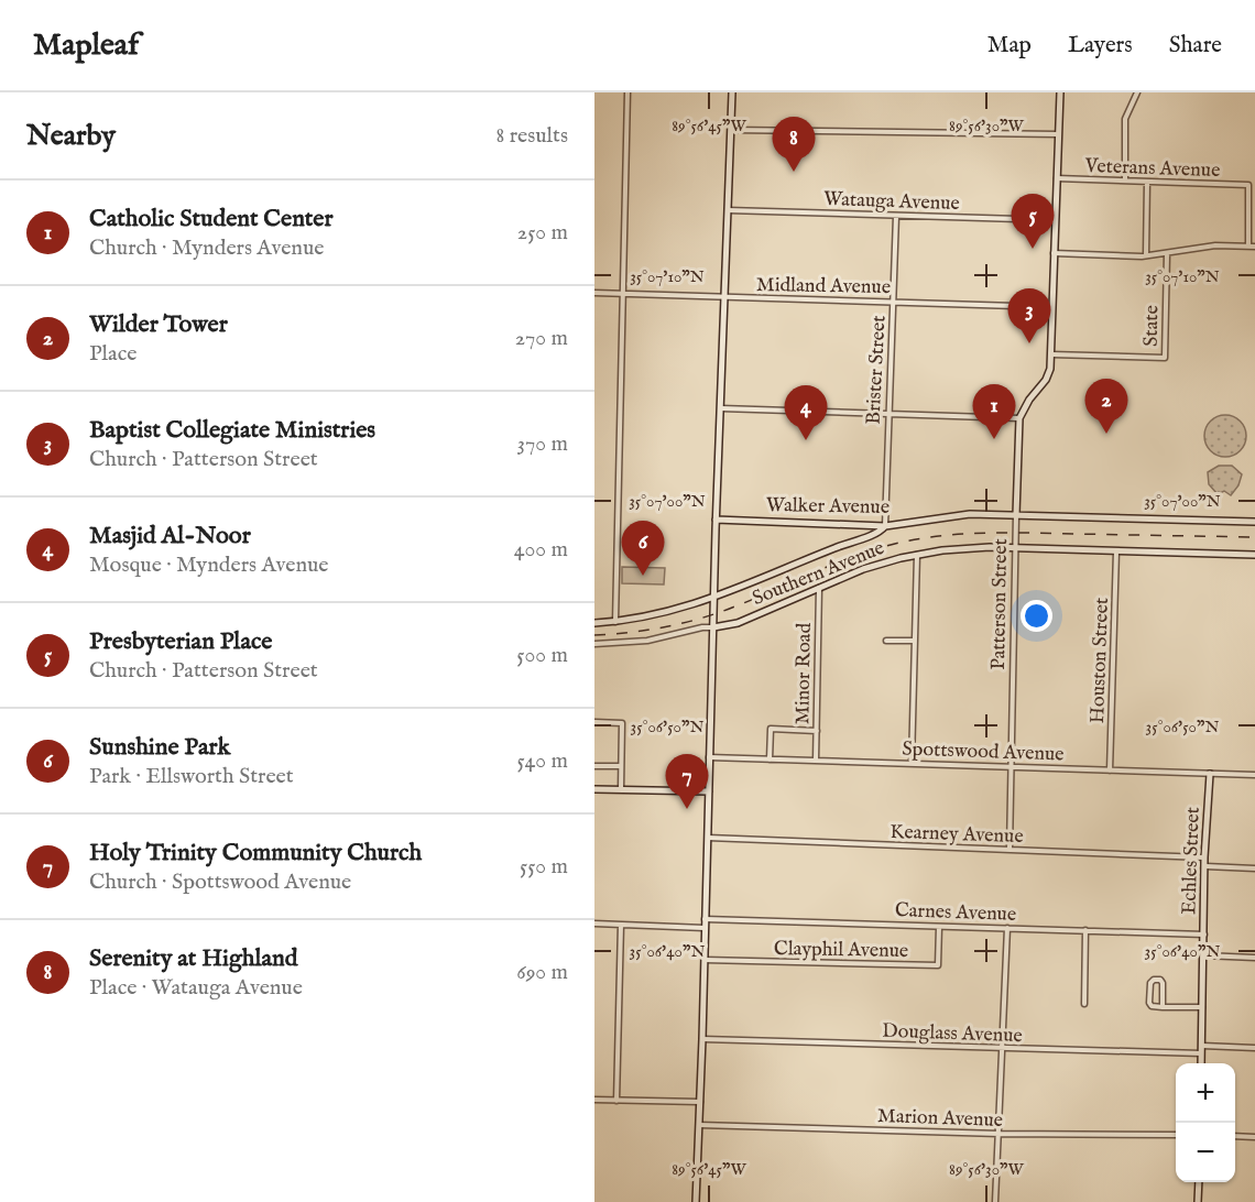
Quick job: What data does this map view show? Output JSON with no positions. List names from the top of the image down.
{
  "streets": {
    "street": [
      "Veterans Avenue",
      "Watauga Avenue",
      "Midland Avenue",
      "State",
      "Brister Street",
      "Walker Avenue",
      "Southern Avenue",
      "Patterson Street",
      "Houston Street",
      "Minor Road",
      "Spottswood Avenue",
      "Kearney Avenue",
      "Echles Street",
      "Carnes Avenue",
      "Clayphil Avenue",
      "Douglass Avenue",
      "Marion Avenue"
    ]
  },
  "crossings": [
    ["Watauga Avenue", "Brister Street"],
    ["Midland Avenue", "Brister Street"],
    ["Brister Street", "Walker Avenue"],
    ["Brister Street", "Southern Avenue"],
    ["Walker Avenue", "Southern Avenue"],
    ["Walker Avenue", "Patterson Street"],
    ["Southern Avenue", "Patterson Street"],
    ["Southern Avenue", "Houston Street"],
    ["Southern Avenue", "Minor Road"],
    ["Patterson Street", "Spottswood Avenue"],
    ["Patterson Street", "Kearney Avenue"],
    ["Houston Street", "Spottswood Avenue"],
    ["Minor Road", "Spottswood Avenue"],
    ["Spottswood Avenue", "Echles Street"],
    ["Kearney Avenue", "Echles Street"],
    ["Echles Street", "Carnes Avenue"],
    ["Echles Street", "Douglass Avenue"],
    ["Carnes Avenue", "Clayphil Avenue"]
  ],
  "page": {
    "header": "Mapleaf",
    "nav": ["Map", "Layers", "Share"],
    "heading": ["Nearby", "8 results"],
    "pins": [
      "8",
      "5",
      "3",
      "2",
      "1",
      "4",
      "6",
      "7"
    ],
    "list": [
      {
        "mark": "1",
        "name": "Catholic Student Center",
        "note": "Church · Mynders Avenue",
        "value": "250 m"
      },
      {
        "mark": "2",
        "name": "Wilder Tower",
        "note": "Place",
        "value": "270 m"
      },
      {
        "mark": "3",
        "name": "Baptist Collegiate Ministries",
        "note": "Church · Patterson Street",
        "value": "370 m"
      },
      {
        "mark": "4",
        "name": "Masjid Al-Noor",
        "note": "Mosque · Mynders Avenue",
        "value": "400 m"
      },
      {
        "mark": "5",
        "name": "Presbyterian Place",
        "note": "Church · Patterson Street",
        "value": "500 m"
      },
      {
        "mark": "6",
        "name": "Sunshine Park",
        "note": "Park · Ellsworth Street",
        "value": "540 m"
      },
      {
        "mark": "7",
        "name": "Holy Trinity Community Church",
        "note": "Church · Spottswood Avenue",
        "value": "550 m"
      },
      {
        "mark": "8",
        "name": "Serenity at Highland",
        "note": "Place · Watauga Avenue",
        "value": "690 m"
      }
    ],
    "map_buttons": ["+", "−"]
  },
  "coordinates": [
    "89°56'45\"W",
    "89°56'30\"W",
    "35°07'10\"N",
    "35°07'00\"N",
    "35°06'50\"N",
    "35°06'40\"N"
  ]
}
